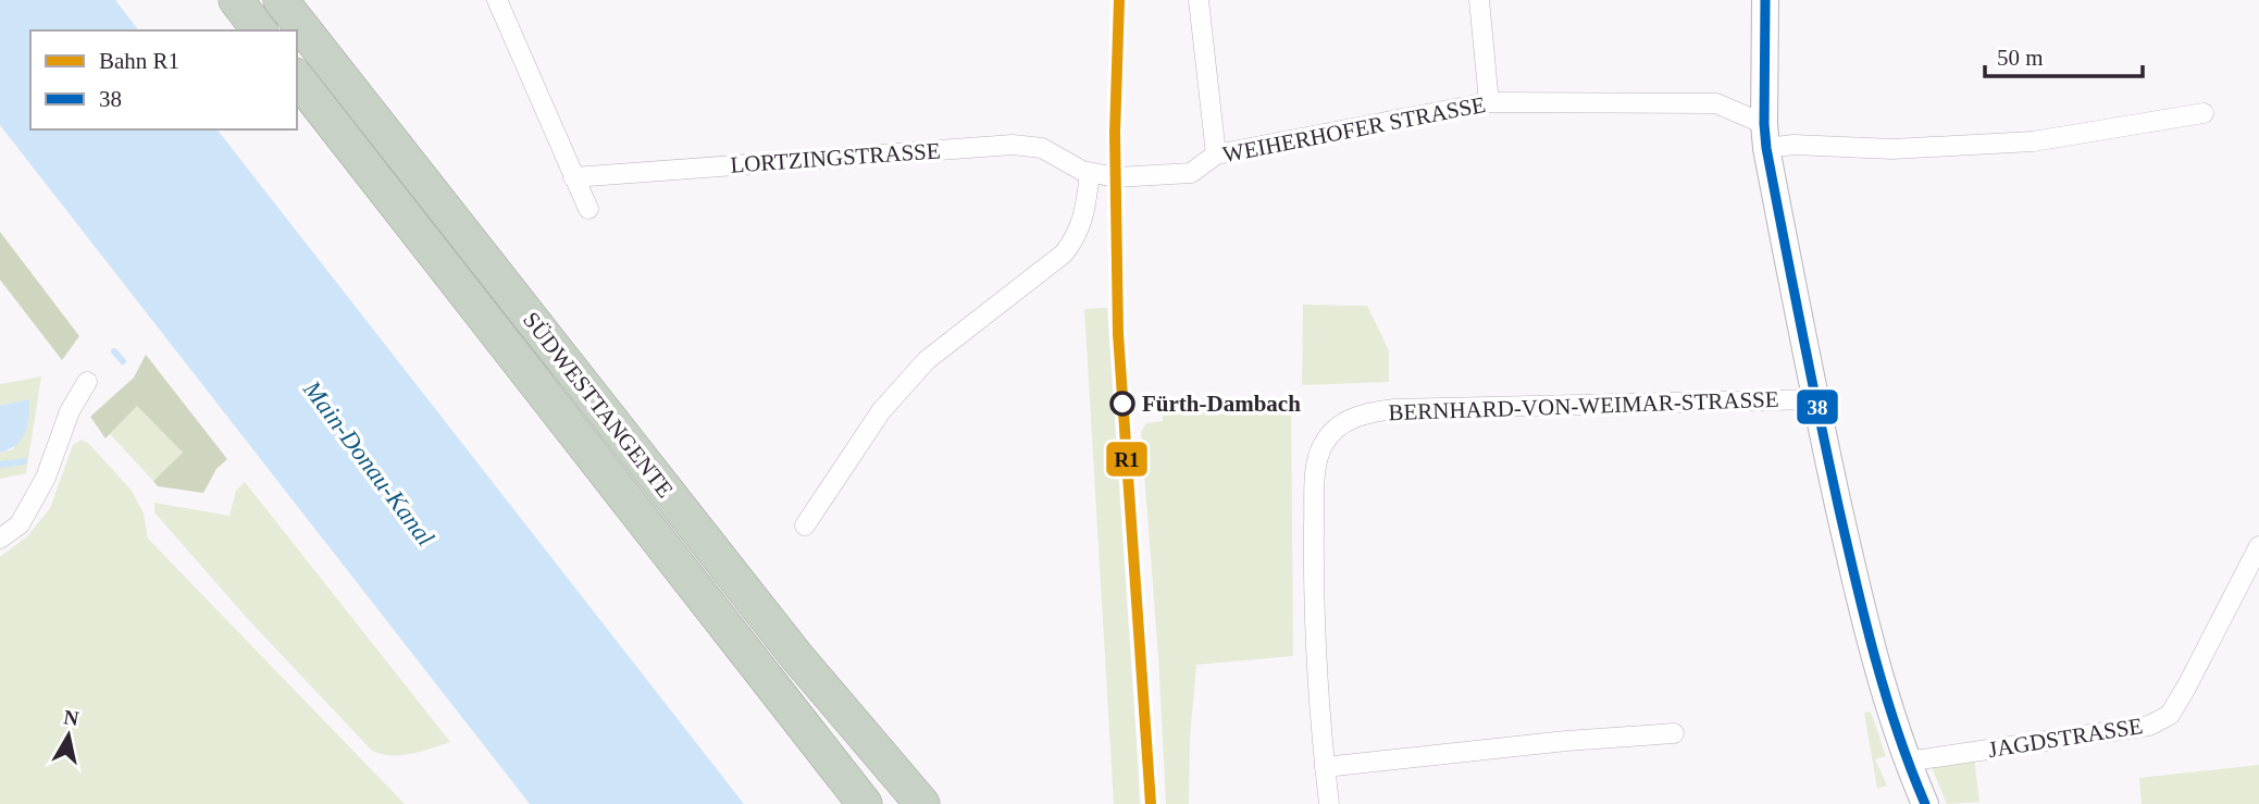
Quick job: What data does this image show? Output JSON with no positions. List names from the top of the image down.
{
  "streets": {
    "highway": ["SÜDWESTTANGENTE"],
    "street": [
      "WEIHERHOFER STRASSE",
      "LORTZINGSTRASSE",
      "BERNHARD-VON-WEIMAR-STRASSE",
      "JAGDSTRASSE"
    ]
  },
  "crossings": [
    ["WEIHERHOFER STRASSE", "LORTZINGSTRASSE"]
  ],
  "water": ["Main-Donau-Kanal"],
  "places": ["Fürth-Dambach"],
  "lines": ["rail line R1", "transit line 38"],
  "legend": ["Bahn R1", "38"],
  "scale_bar": "50 m",
  "north": "top"
}
